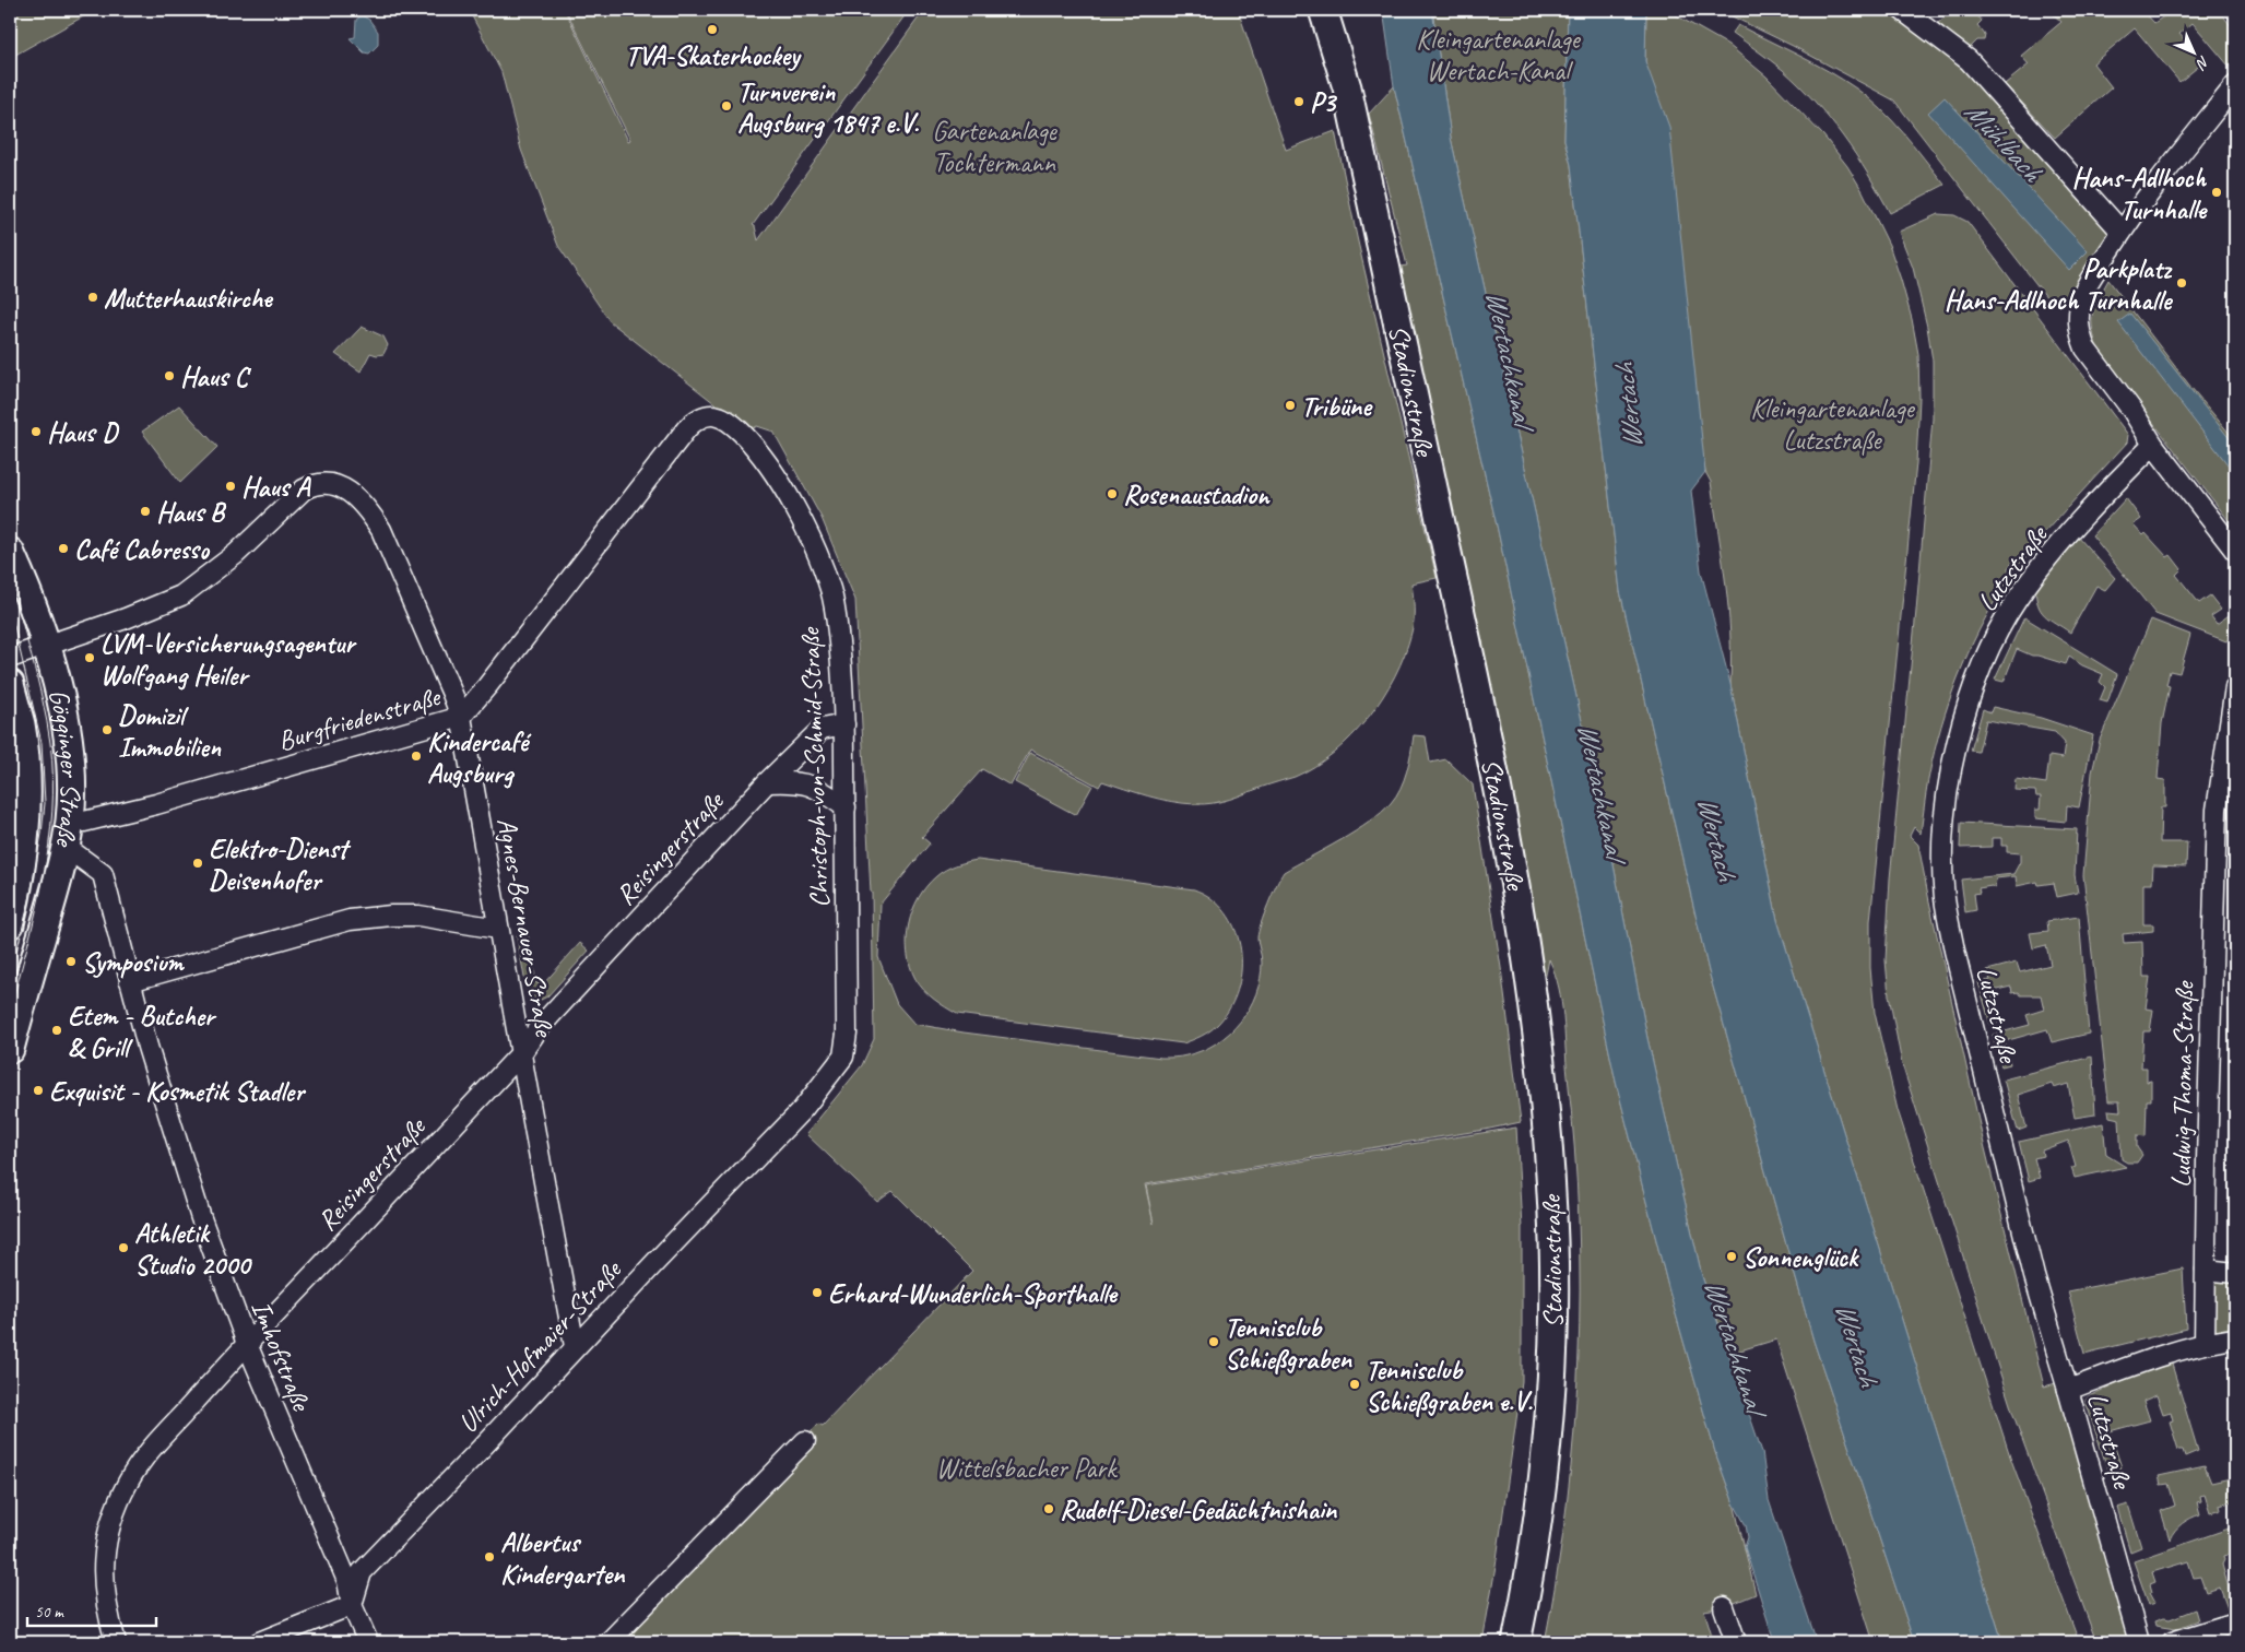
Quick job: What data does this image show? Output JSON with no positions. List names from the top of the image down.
{
  "streets": {
    "street": [
      "Stadionstraße",
      "Lutzstraße",
      "Burgfriedenstraße",
      "Gögginger Straße",
      "Christoph-von-Schmid-Straße",
      "Reisingerstraße",
      "Agnes-Bernauer-Straße",
      "Ludwig-Thoma-Straße",
      "Ulrich-Hofmaier-Straße",
      "Imhofstraße"
    ]
  },
  "crossings": [
    ["Burgfriedenstraße", "Gögginger Straße"],
    ["Burgfriedenstraße", "Christoph-von-Schmid-Straße"],
    ["Burgfriedenstraße", "Agnes-Bernauer-Straße"],
    ["Burgfriedenstraße", "Imhofstraße"],
    ["Gögginger Straße", "Agnes-Bernauer-Straße"],
    ["Gögginger Straße", "Imhofstraße"],
    ["Christoph-von-Schmid-Straße", "Reisingerstraße"],
    ["Christoph-von-Schmid-Straße", "Ulrich-Hofmaier-Straße"],
    ["Reisingerstraße", "Agnes-Bernauer-Straße"],
    ["Reisingerstraße", "Imhofstraße"],
    ["Agnes-Bernauer-Straße", "Ulrich-Hofmaier-Straße"],
    ["Ulrich-Hofmaier-Straße", "Imhofstraße"]
  ],
  "water": ["Mühlbach", "Wertachkanal", "Wertach"],
  "parks": [
    "Kleingartenanlage Wertach-Kanal",
    "Gartenanlage Tochtermann",
    "Kleingartenanlage Lutzstraße",
    "Wittelsbacher Park"
  ],
  "places": [
    "TVA-Skaterhockey",
    "P3",
    "Turnverein Augsburg 1847 e.V.",
    "Hans-Adlhoch Turnhalle",
    "Parkplatz Hans-Adlhoch Turnhalle",
    "Mutterhauskirche",
    "Haus C",
    "Tribüne",
    "Haus D",
    "Haus A",
    "Rosenaustadion",
    "Haus B",
    "Café Cabresso",
    "LVM-Versicherungsagentur Wolfgang Heiler",
    "Domizil Immobilien",
    "Kindercafé Augsburg",
    "Elektro-Dienst Deisenhofer",
    "Symposium",
    "Etem - Butcher & Grill",
    "Exquisit - Kosmetik Stadler",
    "Athletik Studio 2000",
    "Sonnenglück",
    "Erhard-Wunderlich-Sporthalle",
    "Tennisclub Schießgraben",
    "Tennisclub Schießgraben e.V.",
    "Rudolf-Diesel-Gedächtnishain",
    "Albertus Kindergarten"
  ],
  "scale_bar": "50 m",
  "north": "bottom right"
}
